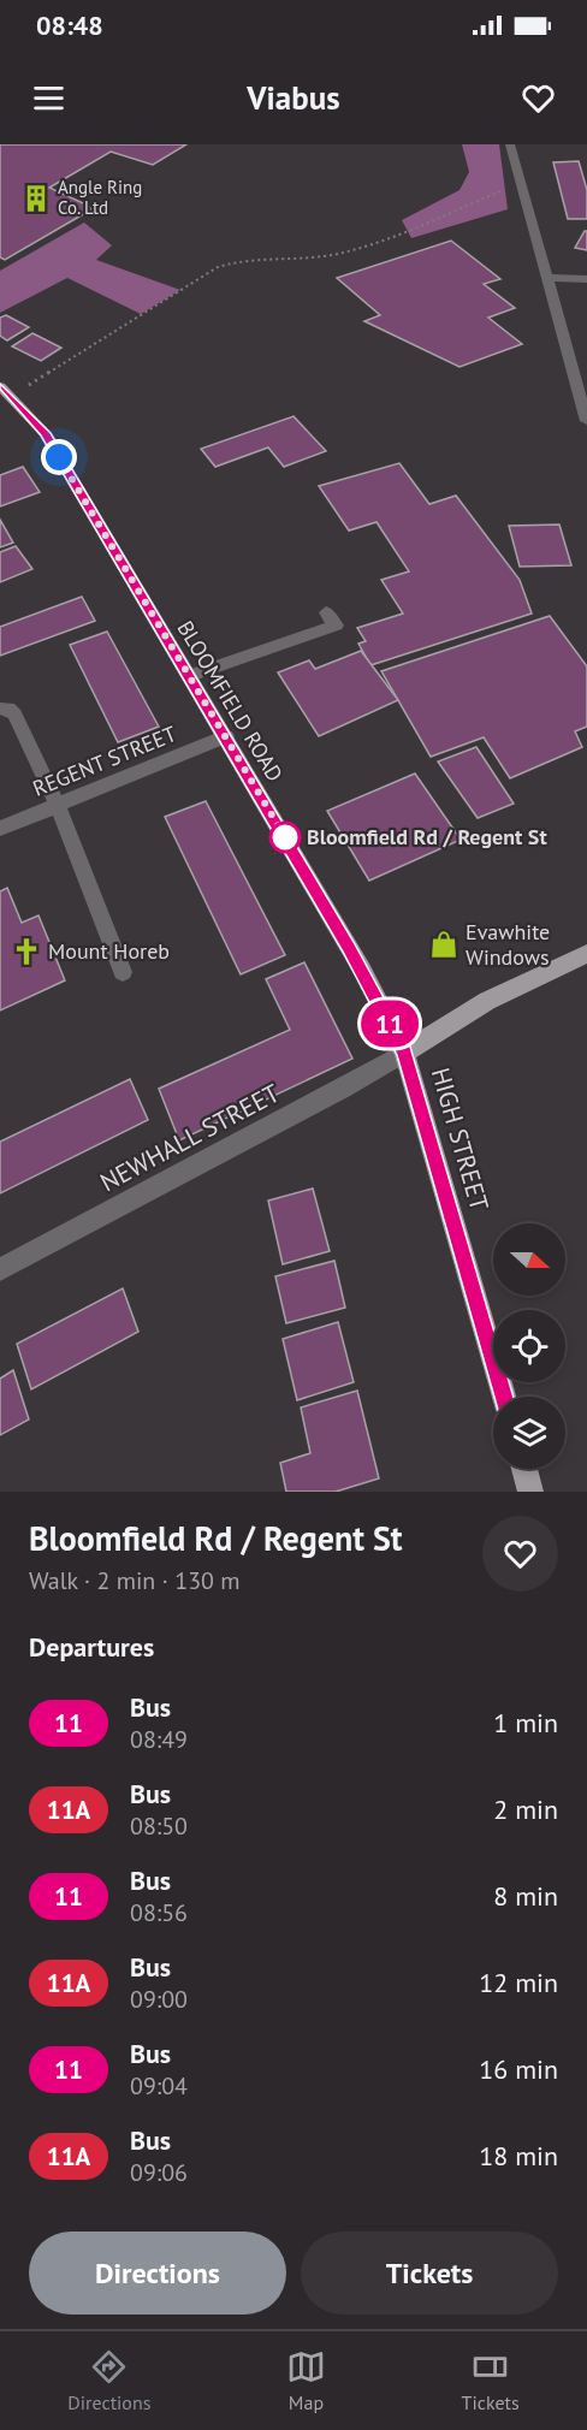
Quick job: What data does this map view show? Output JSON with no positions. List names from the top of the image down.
{
  "streets": {
    "main road": ["BLOOMFIELD ROAD", "HIGH STREET"],
    "street": ["REGENT STREET", "NEWHALL STREET"]
  },
  "crossings": [
    ["BLOOMFIELD ROAD", "REGENT STREET"],
    ["BLOOMFIELD ROAD", "NEWHALL STREET"],
    ["BLOOMFIELD ROAD", "HIGH STREET"],
    ["NEWHALL STREET", "HIGH STREET"]
  ],
  "places": {
    "building": ["Angle Ring Co. Ltd"],
    "other": ["Bloomfield Rd / Regent St"],
    "shop": ["Evawhite Windows"],
    "church": ["Mount Horeb"]
  },
  "lines": ["bus line 11"],
  "north": "right",
  "page": {
    "status": "08:48",
    "header": "Viabus",
    "on_map": "11",
    "heading": [
      ["Bloomfield Rd / Regent St", "Walk · 2 min · 130 m"],
      "Departures"
    ],
    "list": [
      {
        "mark": "11",
        "name": "Bus",
        "note": "08:49",
        "value": "1 min"
      },
      {
        "mark": "11A",
        "name": "Bus",
        "note": "08:50",
        "value": "2 min"
      },
      {
        "mark": "11",
        "name": "Bus",
        "note": "08:56",
        "value": "8 min"
      },
      {
        "mark": "11A",
        "name": "Bus",
        "note": "09:00",
        "value": "12 min"
      },
      {
        "mark": "11",
        "name": "Bus",
        "note": "09:04",
        "value": "16 min"
      },
      {
        "mark": "11A",
        "name": "Bus",
        "note": "09:06",
        "value": "18 min"
      }
    ],
    "buttons": ["Directions", "Tickets"],
    "tabs": ["Directions", "Map", "Tickets"]
  }
}
